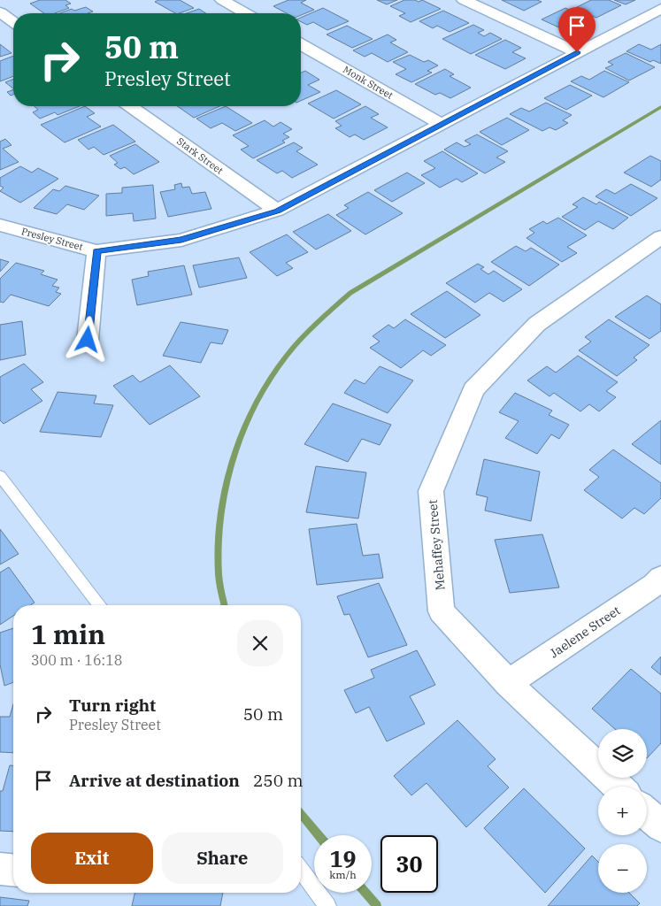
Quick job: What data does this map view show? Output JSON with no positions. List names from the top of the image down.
{
  "streets": {
    "street": [
      "Monk Street",
      "Stark Street",
      "Presley Street",
      "Mehaffey Street",
      "Jaelene Street"
    ]
  },
  "crossings": [
    ["Monk Street", "Presley Street"],
    ["Stark Street", "Presley Street"],
    ["Mehaffey Street", "Jaelene Street"]
  ],
  "page": {
    "turn": ["50 m", "Presley Street"],
    "heading": ["1 min", "300 m · 16:18"],
    "list": [
      {
        "name": "Turn right",
        "note": "Presley Street",
        "value": "50 m"
      },
      {
        "name": "Arrive at destination",
        "value": "250 m"
      }
    ],
    "map_buttons": ["+", "−"],
    "buttons": ["Exit", "Share"],
    "speed": "19 km/h",
    "limit": "30"
  }
}
